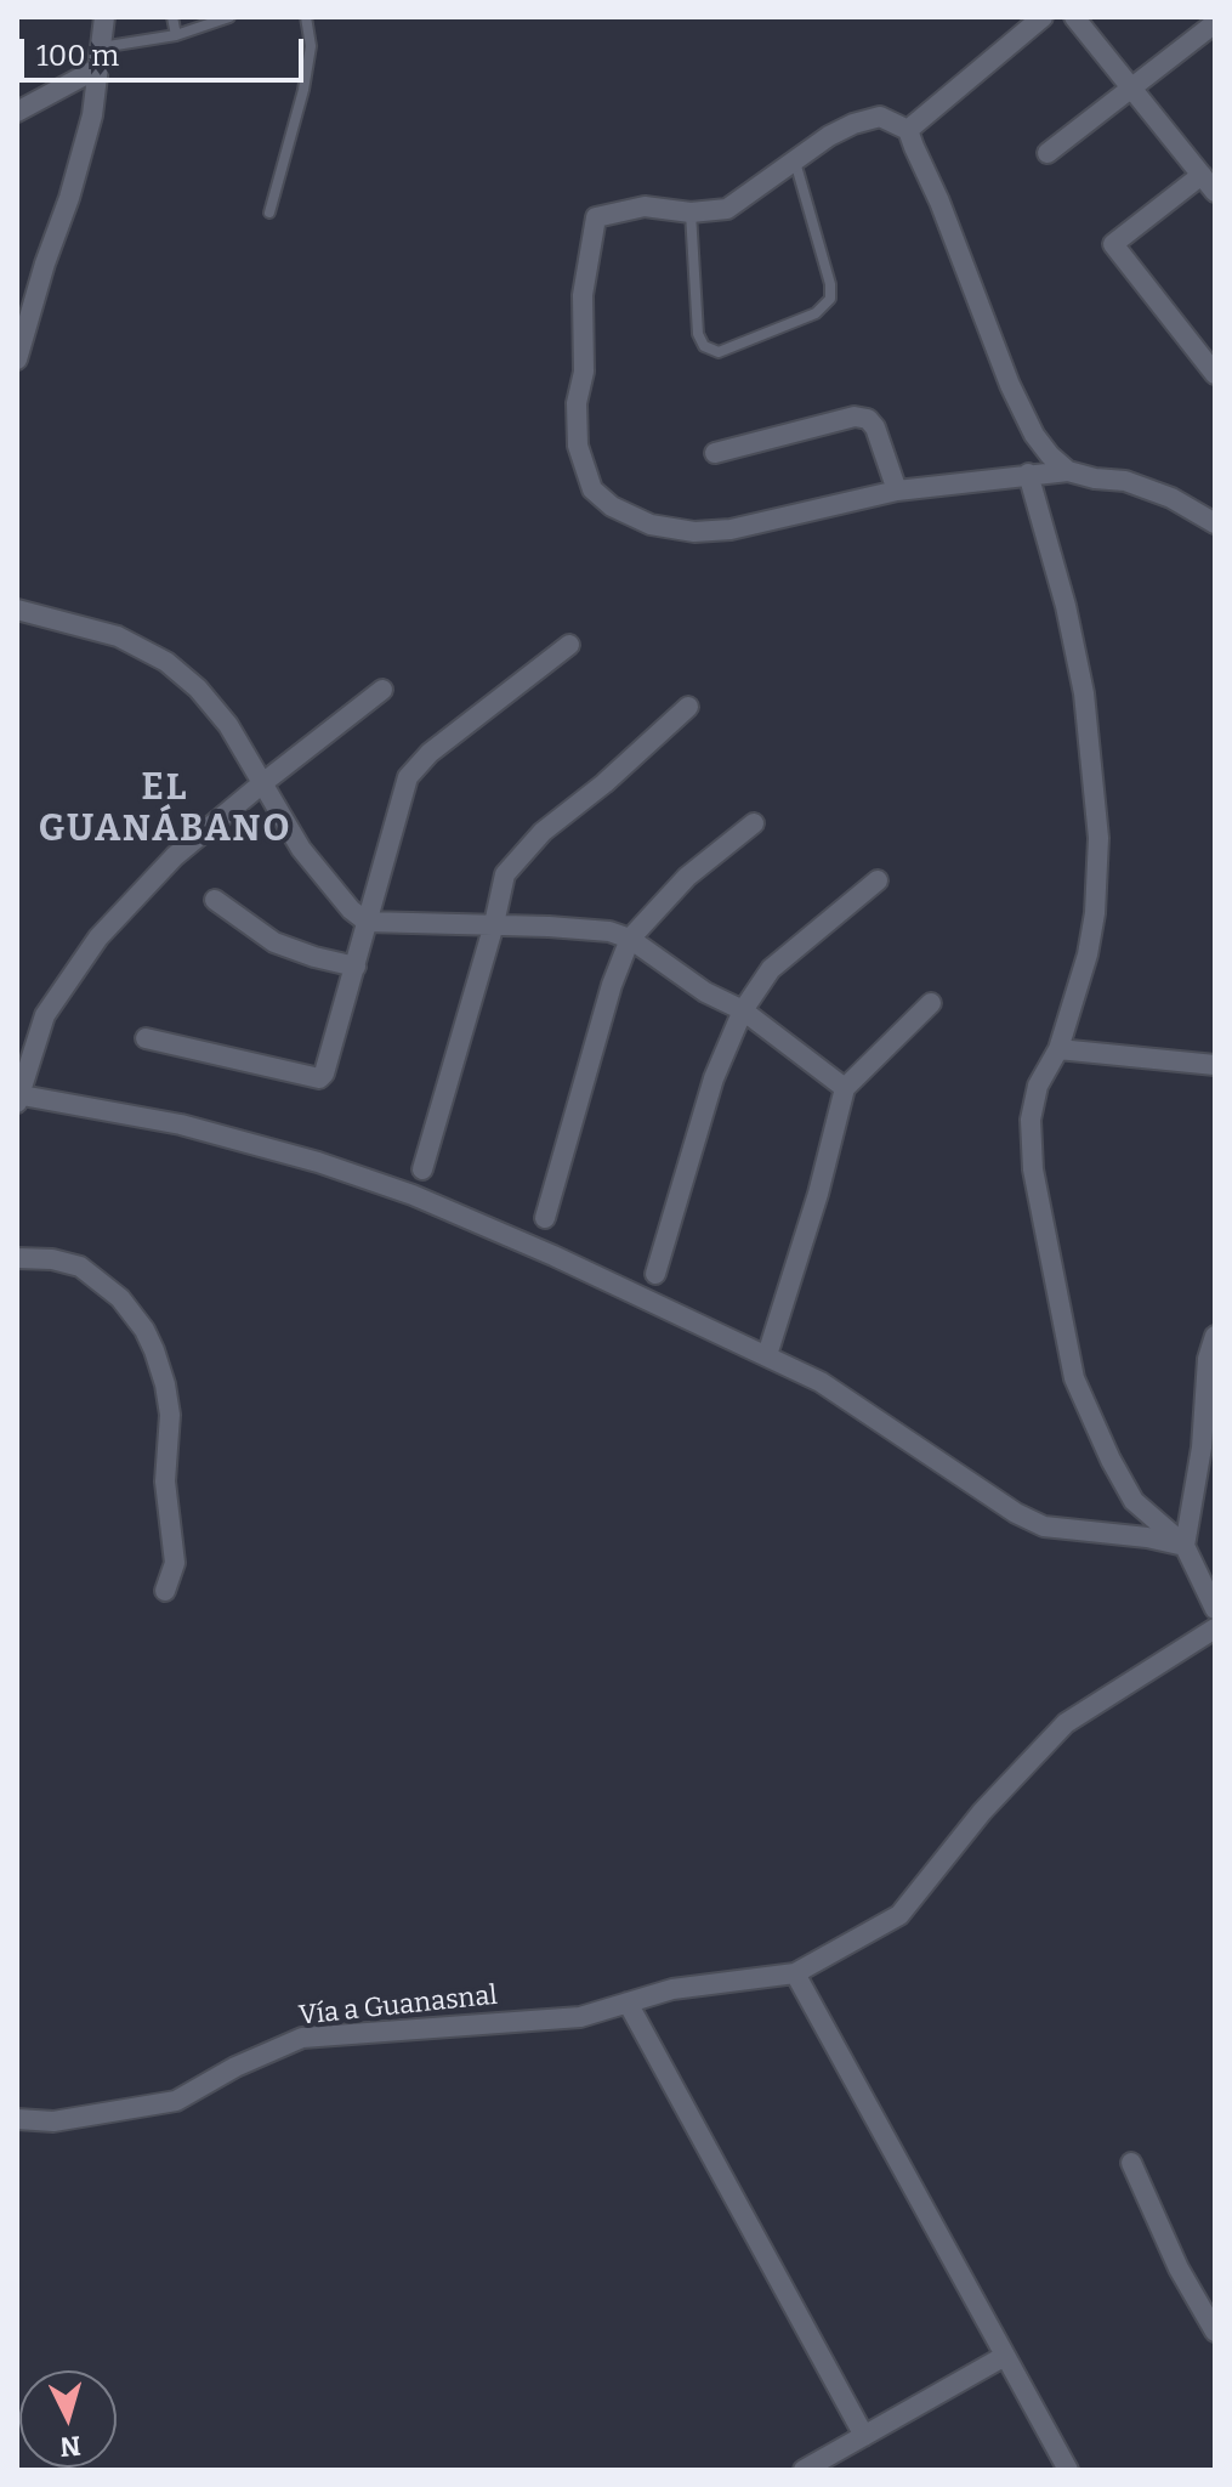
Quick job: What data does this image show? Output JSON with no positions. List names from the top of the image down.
{
  "streets": {
    "street": ["Vía a Guanasnal"]
  },
  "districts": ["EL GUANÁBANO"],
  "scale_bar": "100 m",
  "north": "bottom"
}
